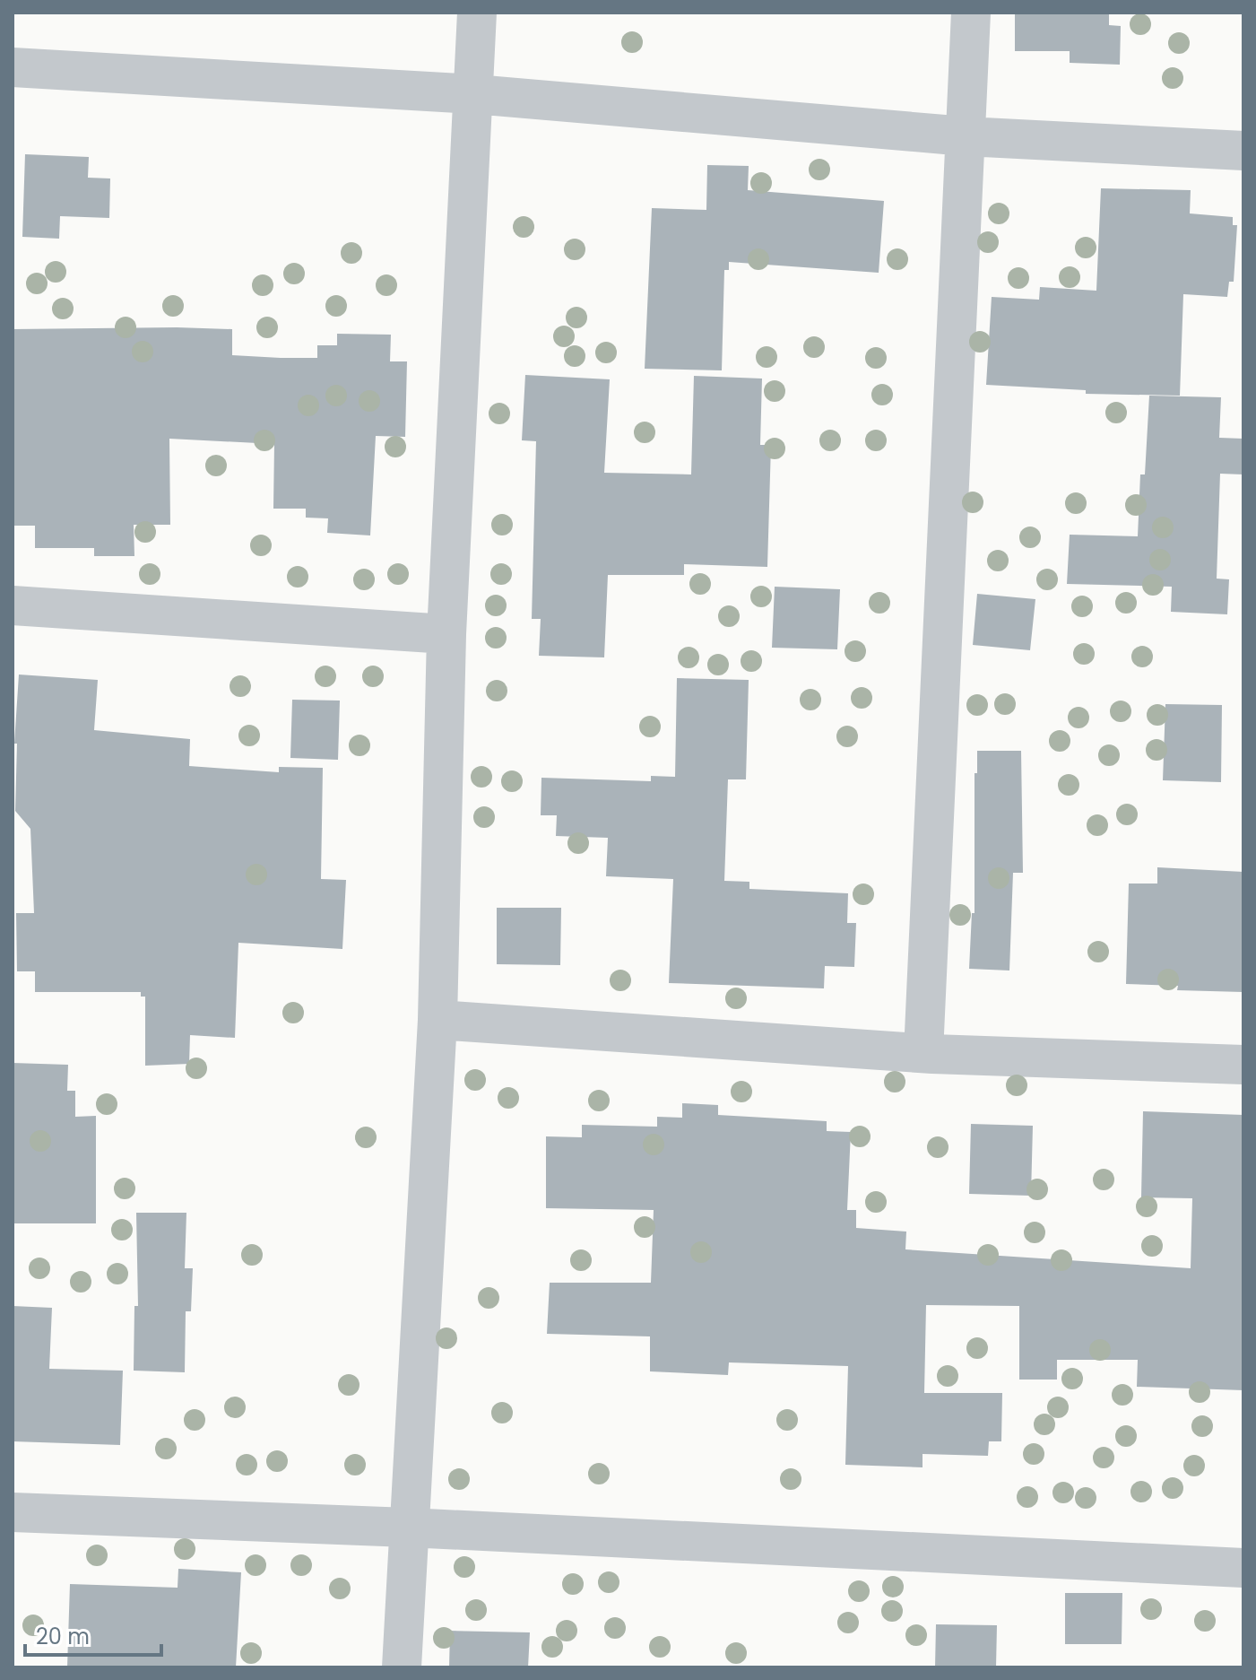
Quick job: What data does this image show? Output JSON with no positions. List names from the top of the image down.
{
  "scale_bar": "20 m"
}
